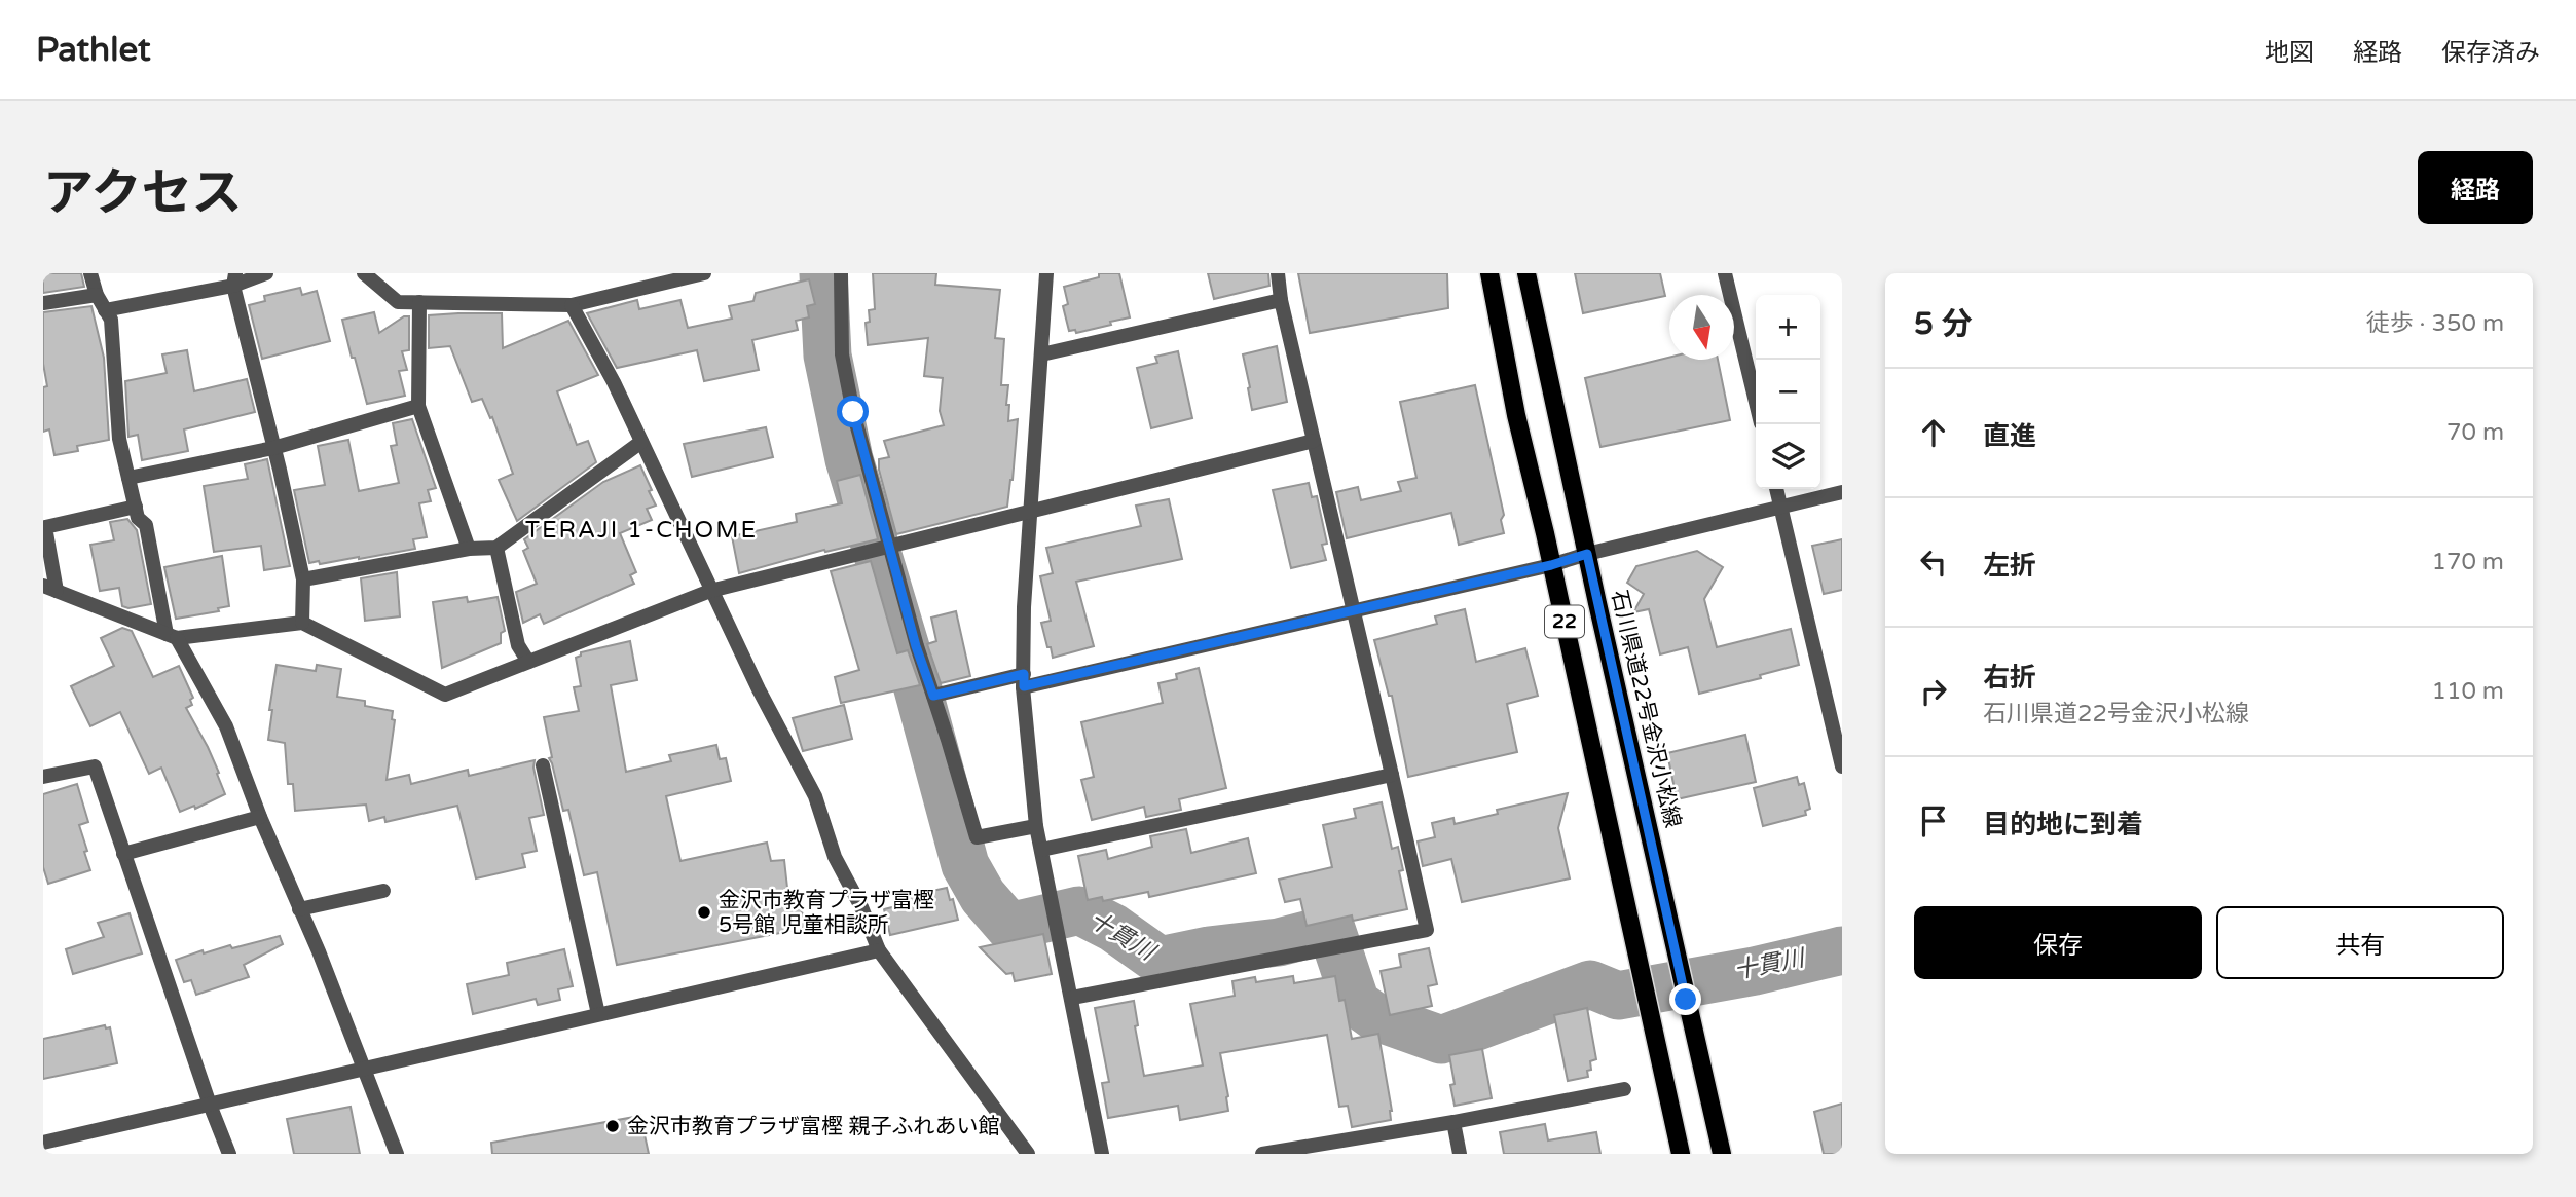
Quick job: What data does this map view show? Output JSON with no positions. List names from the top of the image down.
{
  "streets": {
    "main road": ["22", "石川県道22号金沢小松線"]
  },
  "districts": ["TERAJI 1-CHOME"],
  "water": ["十貫川"],
  "places": ["金沢市教育プラザ富樫 5号館 児童相談所", "金沢市教育プラザ富樫 親子ふれあい館"],
  "north": "bottom",
  "page": {
    "header": "Pathlet",
    "nav": ["地図", "経路", "保存済み"],
    "title": "アクセス",
    "buttons": [
      "経路",
      ["保存", "共有"]
    ],
    "heading": ["5 分", "徒歩 · 350 m"],
    "map_buttons": ["+", "−"],
    "list": [
      ["直進", "70 m"],
      ["左折", "170 m"],
      ["右折", "石川県道22号金沢小松線", "110 m"],
      "目的地に到着"
    ]
  }
}
